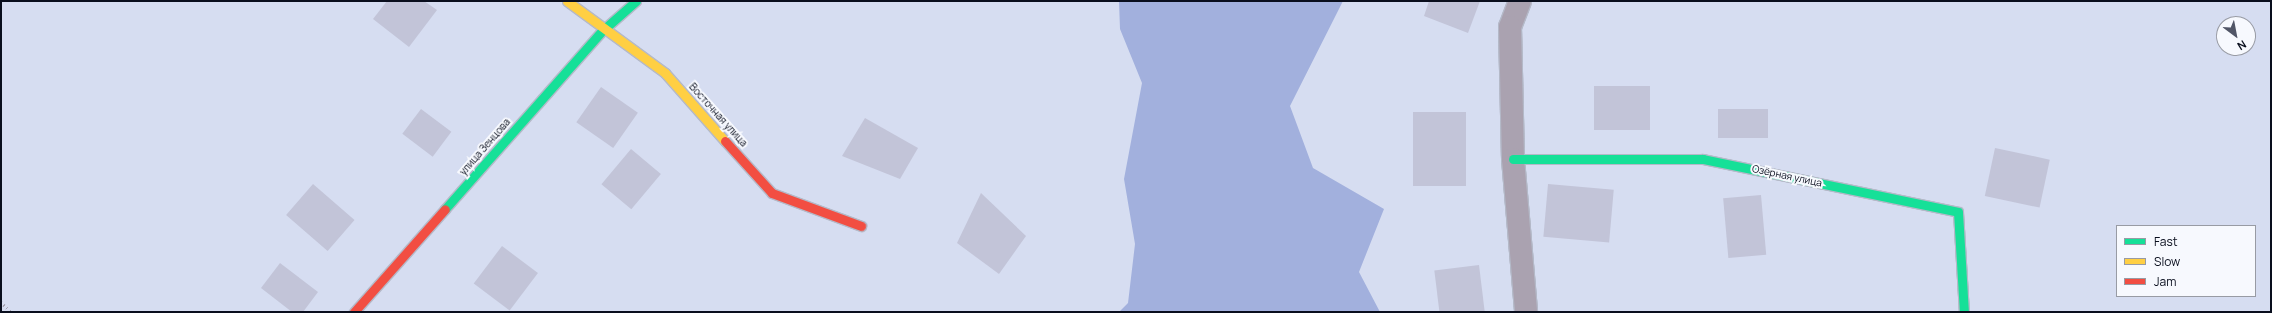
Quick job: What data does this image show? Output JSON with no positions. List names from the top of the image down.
{
  "streets": {
    "street": ["Восточная улица", "улица Зенцова", "Озёрная улица"]
  },
  "crossings": [
    ["Восточная улица", "улица Зенцова"]
  ],
  "legend": ["Fast", "Slow", "Jam"],
  "north": "bottom right"
}
